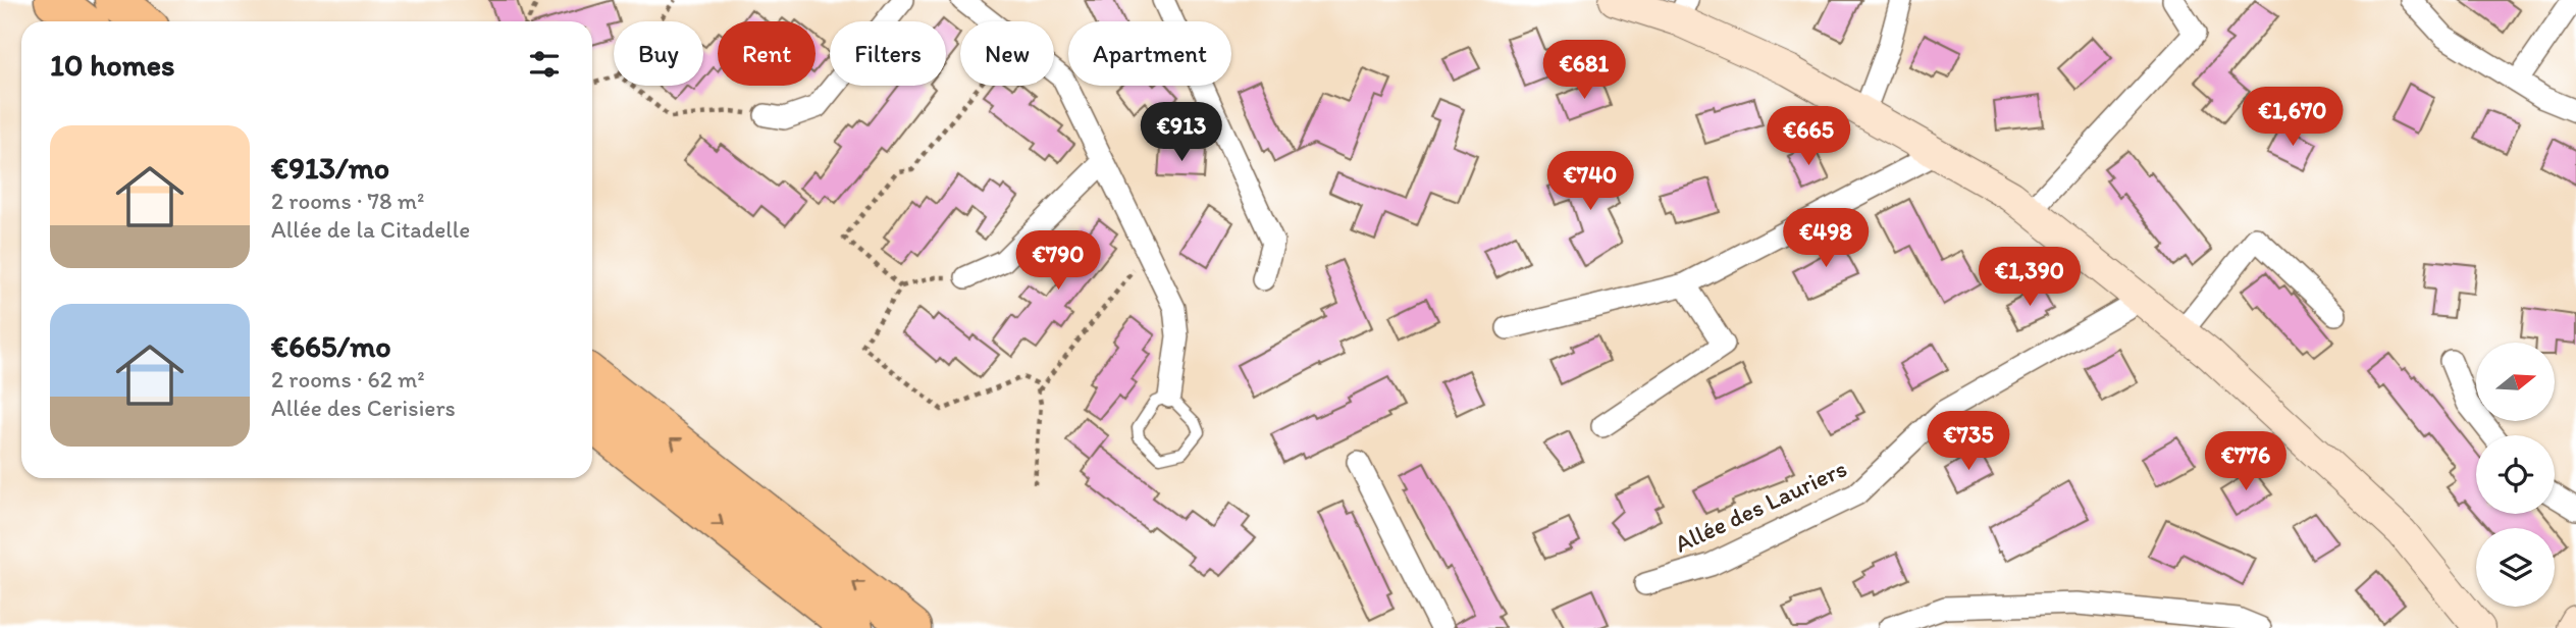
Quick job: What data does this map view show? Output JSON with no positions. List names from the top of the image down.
{
  "streets": {
    "street": ["Allée des Lauriers"]
  },
  "north": "right",
  "page": {
    "chip": [
      "Buy",
      "Rent",
      "Filters",
      "New",
      "Apartment"
    ],
    "heading": "10 homes",
    "price": [
      "€681",
      "€1,670",
      "€913",
      "€665",
      "€740",
      "€498",
      "€790",
      "€1,390",
      "€735",
      "€776"
    ],
    "list": [
      {
        "name": "€913/mo",
        "note": "2 rooms · 78 m² · Allée de la Citadelle"
      },
      {
        "name": "€665/mo",
        "note": "2 rooms · 62 m² · Allée des Cerisiers"
      }
    ]
  }
}
